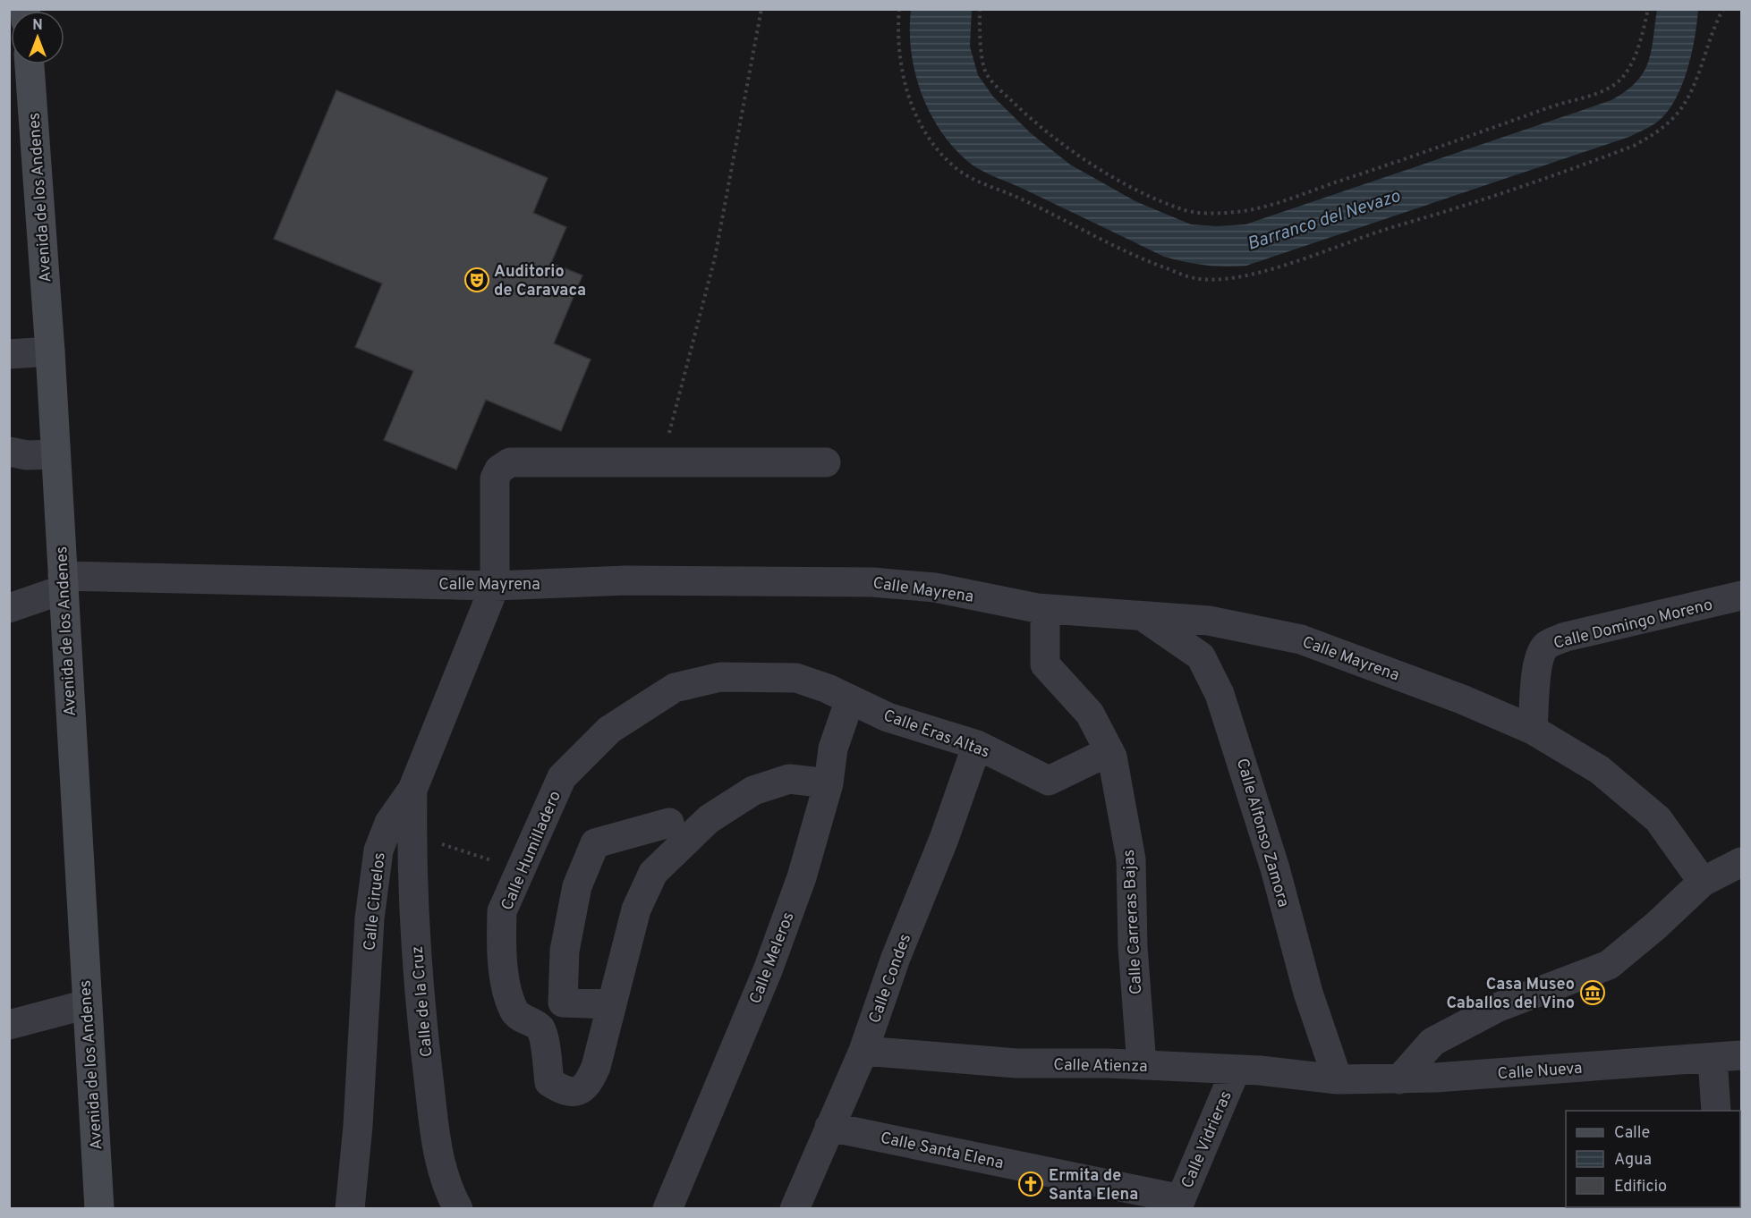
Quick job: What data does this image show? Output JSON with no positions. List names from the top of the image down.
{
  "streets": {
    "main road": ["Avenida de los Andenes"],
    "street": [
      "Calle Mayrena",
      "Calle Domingo Moreno",
      "Calle Eras Altas",
      "Calle Alfonso Zamora",
      "Calle Humilladero",
      "Calle Ciruelos",
      "Calle Carreras Bajas",
      "Calle Meleros",
      "Calle Condes",
      "Calle de la Cruz",
      "Calle Atienza",
      "Calle Nueva",
      "Calle Vidrieras",
      "Calle Santa Elena"
    ]
  },
  "crossings": [
    ["Avenida de los Andenes", "Calle Mayrena"],
    ["Calle Mayrena", "Calle Domingo Moreno"],
    ["Calle Mayrena", "Calle Alfonso Zamora"],
    ["Calle Mayrena", "Calle Ciruelos"],
    ["Calle Mayrena", "Calle Carreras Bajas"],
    ["Calle Eras Altas", "Calle Humilladero"],
    ["Calle Eras Altas", "Calle Carreras Bajas"],
    ["Calle Eras Altas", "Calle Meleros"],
    ["Calle Eras Altas", "Calle Condes"],
    ["Calle Alfonso Zamora", "Calle Atienza"],
    ["Calle Alfonso Zamora", "Calle Nueva"],
    ["Calle Humilladero", "Calle Meleros"],
    ["Calle Ciruelos", "Calle de la Cruz"],
    ["Calle Carreras Bajas", "Calle Atienza"],
    ["Calle Condes", "Calle Atienza"],
    ["Calle Condes", "Calle Santa Elena"],
    ["Calle Atienza", "Calle Nueva"],
    ["Calle Atienza", "Calle Vidrieras"],
    ["Calle Vidrieras", "Calle Santa Elena"]
  ],
  "water": ["Barranco del Nevazo"],
  "places": {
    "theatre": ["Auditorio de Caravaca"],
    "museum": ["Casa Museo Caballos del Vino"],
    "church": ["Ermita de Santa Elena"]
  },
  "legend": ["Calle", "Agua", "Edificio"],
  "north": "top"
}
